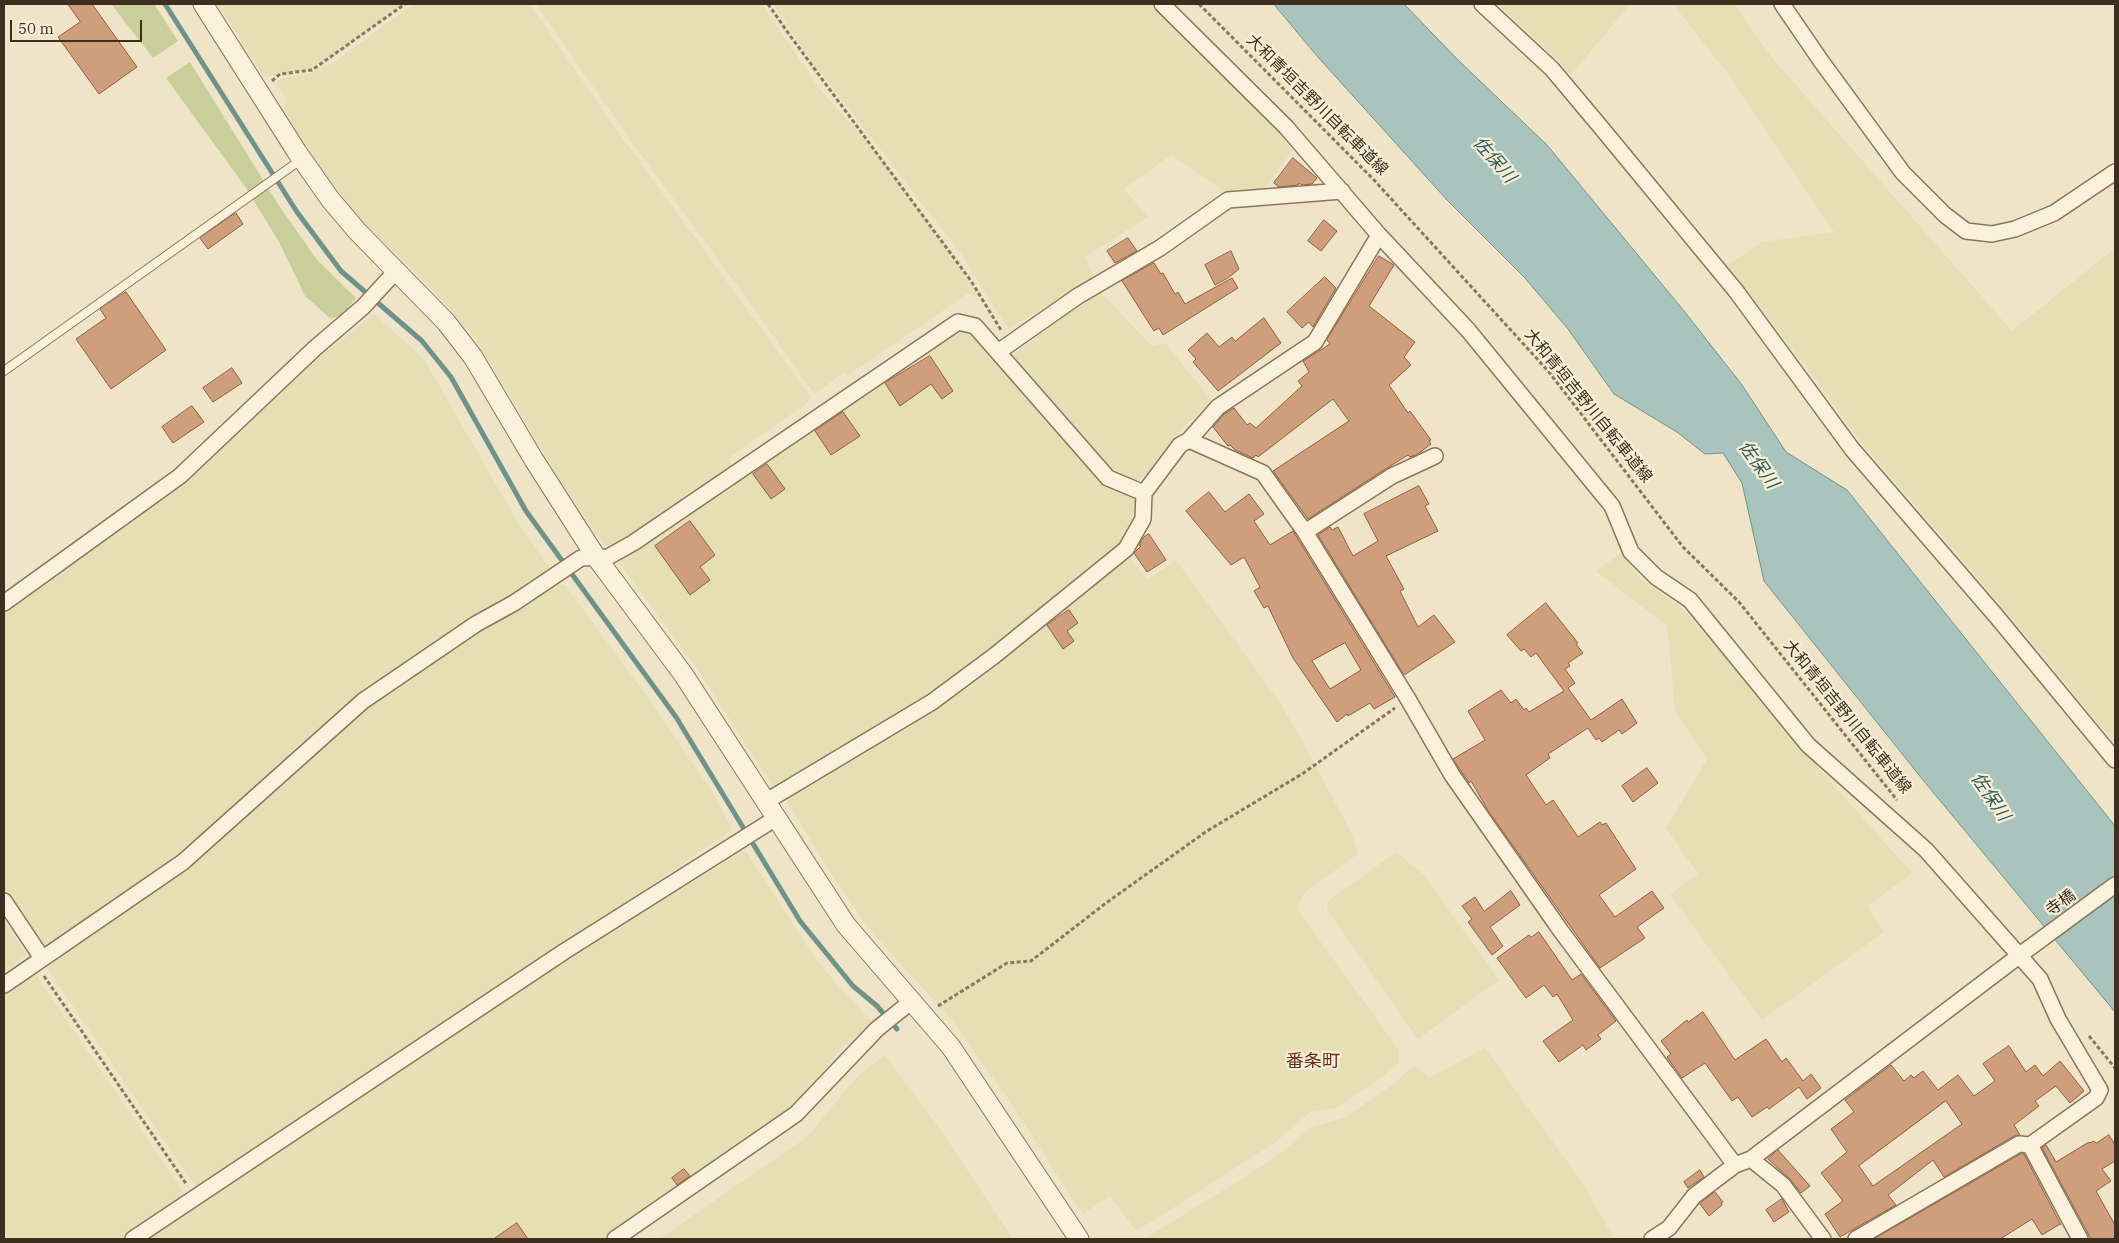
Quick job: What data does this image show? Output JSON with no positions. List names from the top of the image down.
{
  "streets": {
    "street": ["寺橋"],
    "path": ["大和青垣吉野川自転車道線"]
  },
  "districts": ["番条町"],
  "water": ["佐保川"],
  "scale_bar": "50 m"
}
